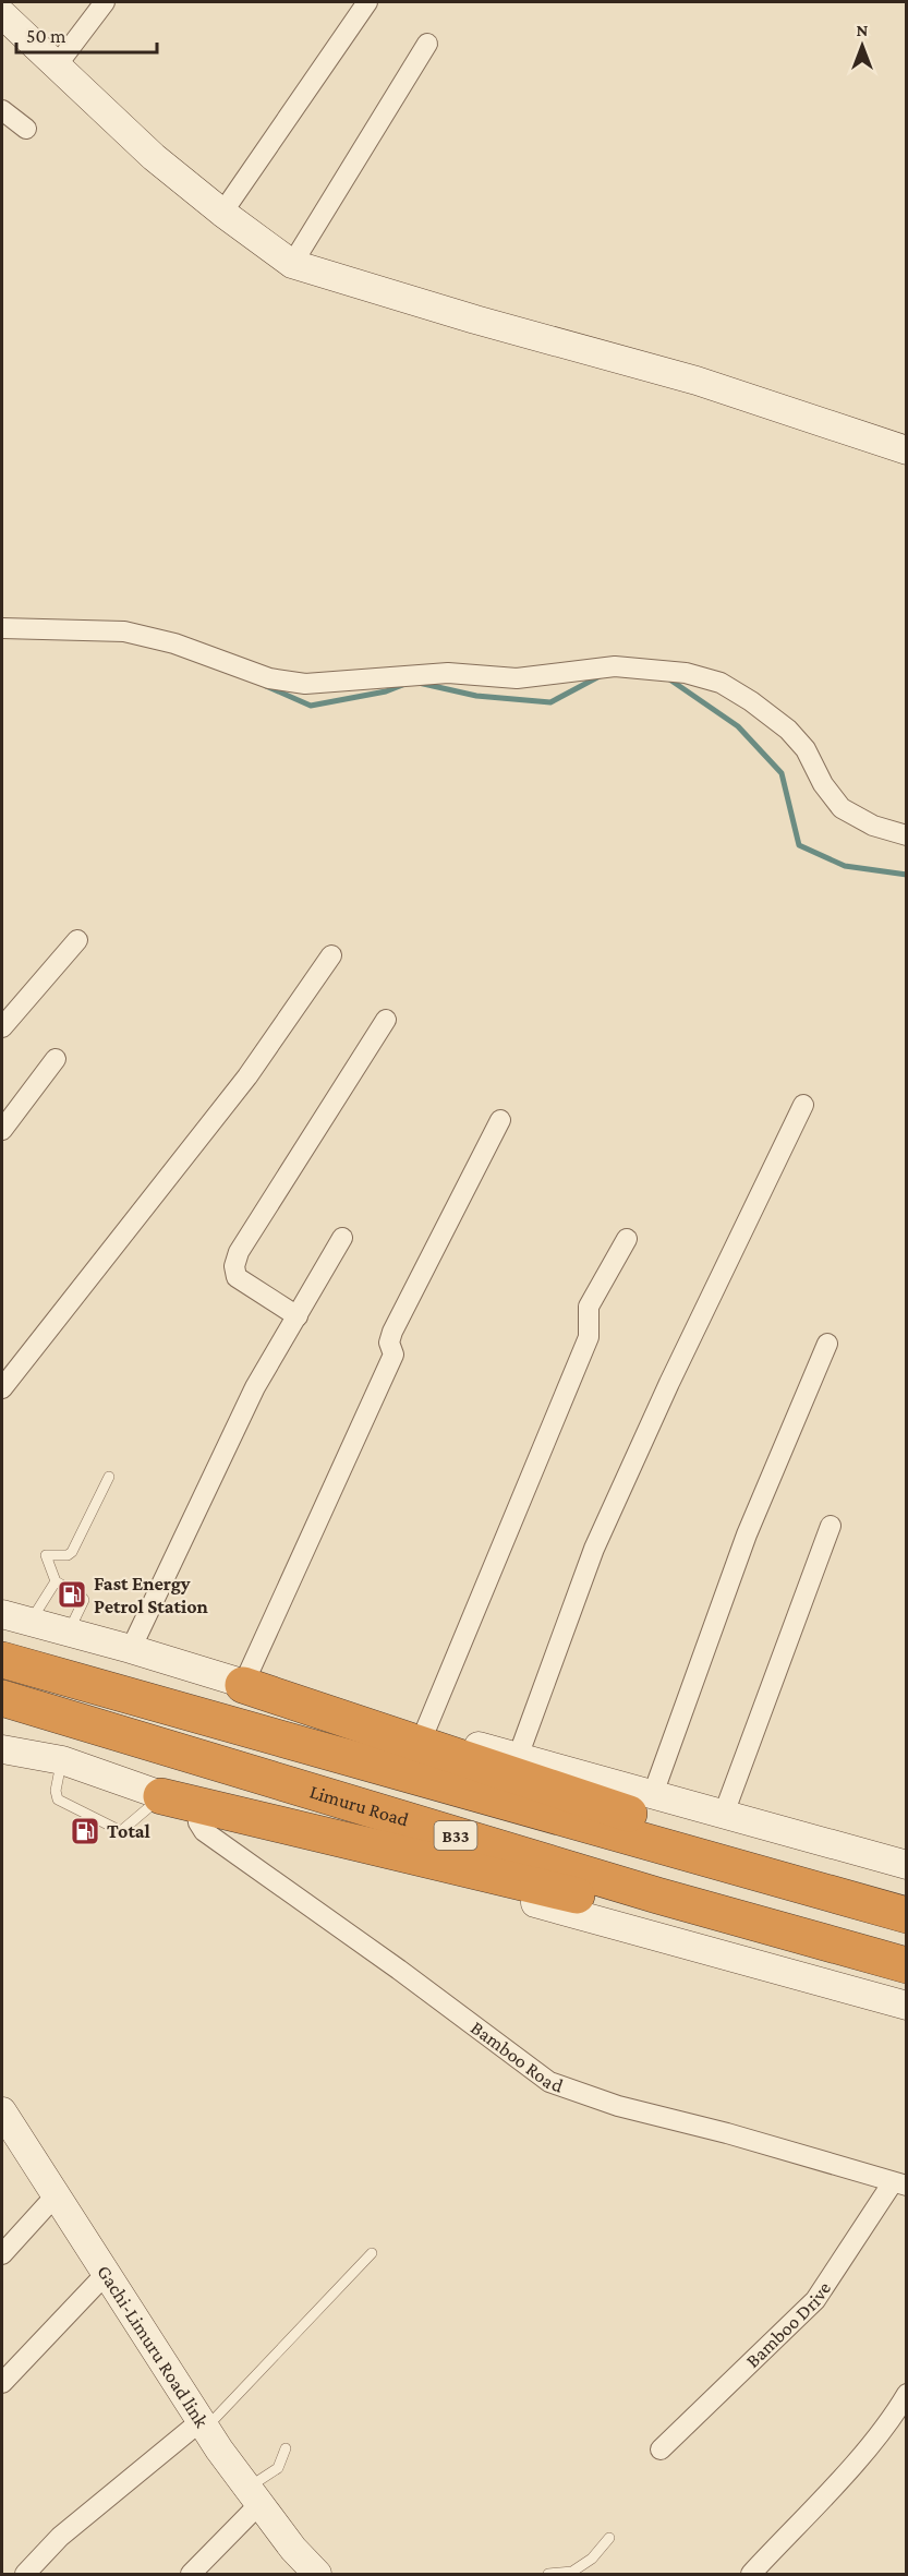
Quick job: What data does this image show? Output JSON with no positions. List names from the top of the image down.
{
  "streets": {
    "highway": ["Limuru Road", "B33"],
    "street": ["Bamboo Road", "Bamboo Drive", "Gachi-Limuru Road link"]
  },
  "crossings": [
    ["Bamboo Road", "Bamboo Drive"]
  ],
  "places": {
    "fuel station": ["Fast Energy Petrol Station", "Total"]
  },
  "scale_bar": "50 m",
  "north": "top"
}
